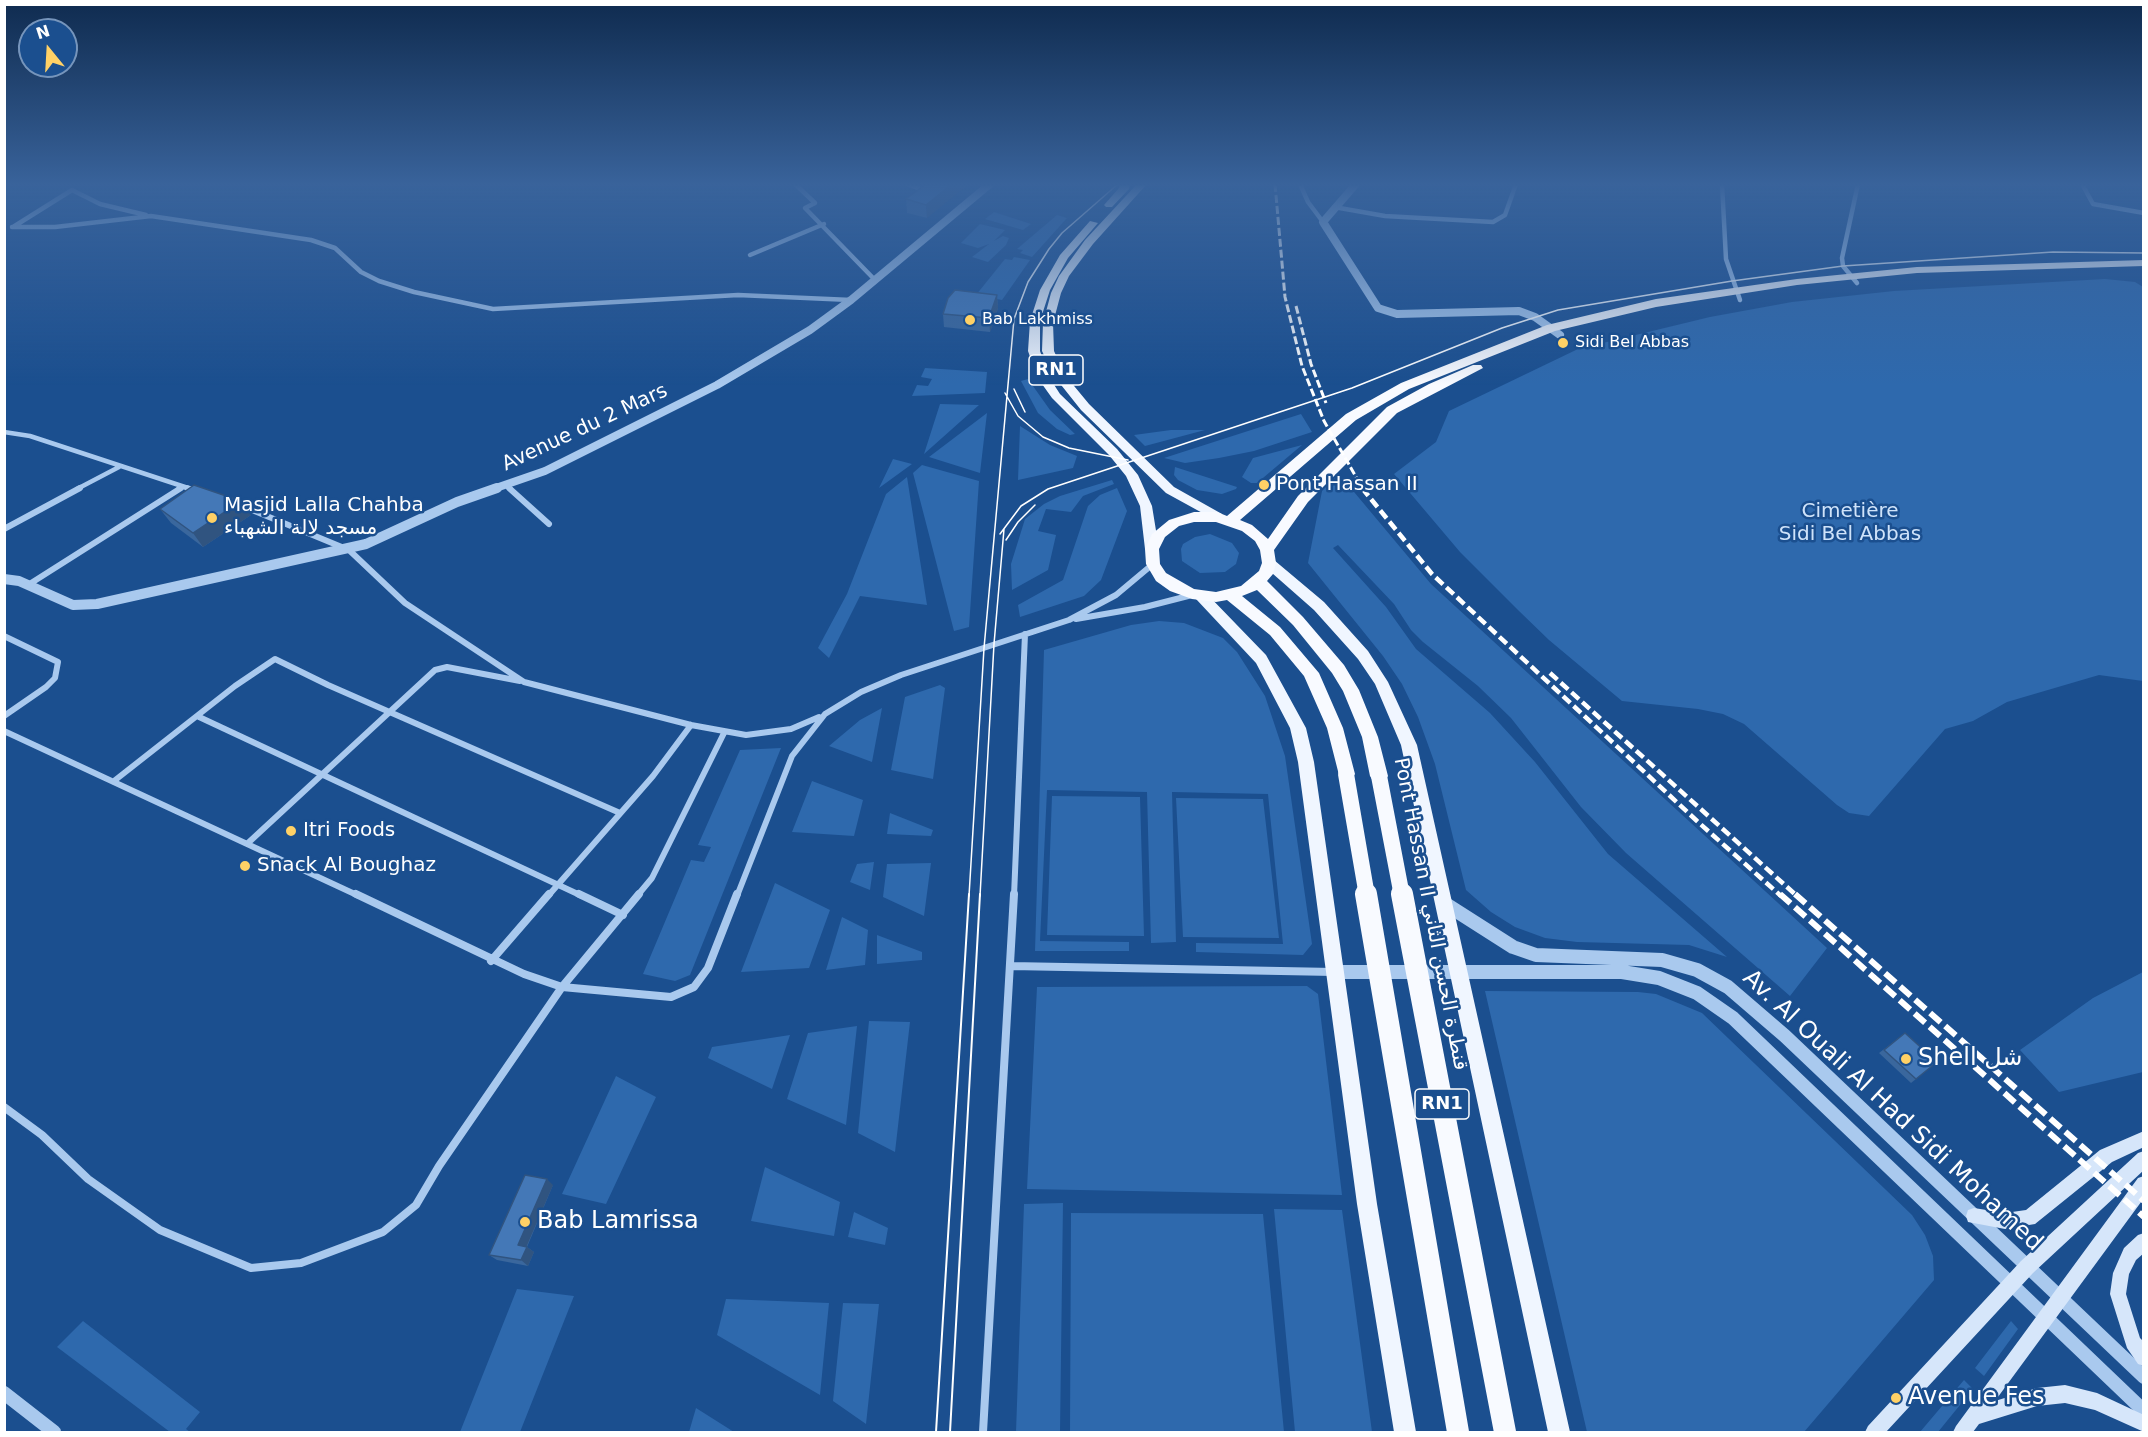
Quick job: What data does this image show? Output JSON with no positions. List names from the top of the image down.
{
  "streets": {
    "highway": ["RN1", "Pont Hassan II قنطرة الحسن الثاني"],
    "street": ["Avenue du 2 Mars", "Av. Al Ouali Al Had Sidi Mohamed"]
  },
  "crossings": [
    ["RN1", "Pont Hassan II قنطرة الحسن الثاني"]
  ],
  "parks": ["Cimetière Sidi Bel Abbas"],
  "places": [
    "Bab Lakhmiss",
    "Sidi Bel Abbas",
    "Pont Hassan II",
    "Masjid Lalla Chahba مسجد لالة الشهباء",
    "Itri Foods",
    "Snack Al Boughaz",
    "Shell شل",
    "Bab Lamrissa",
    "Avenue Fes"
  ],
  "north": "top"
}
